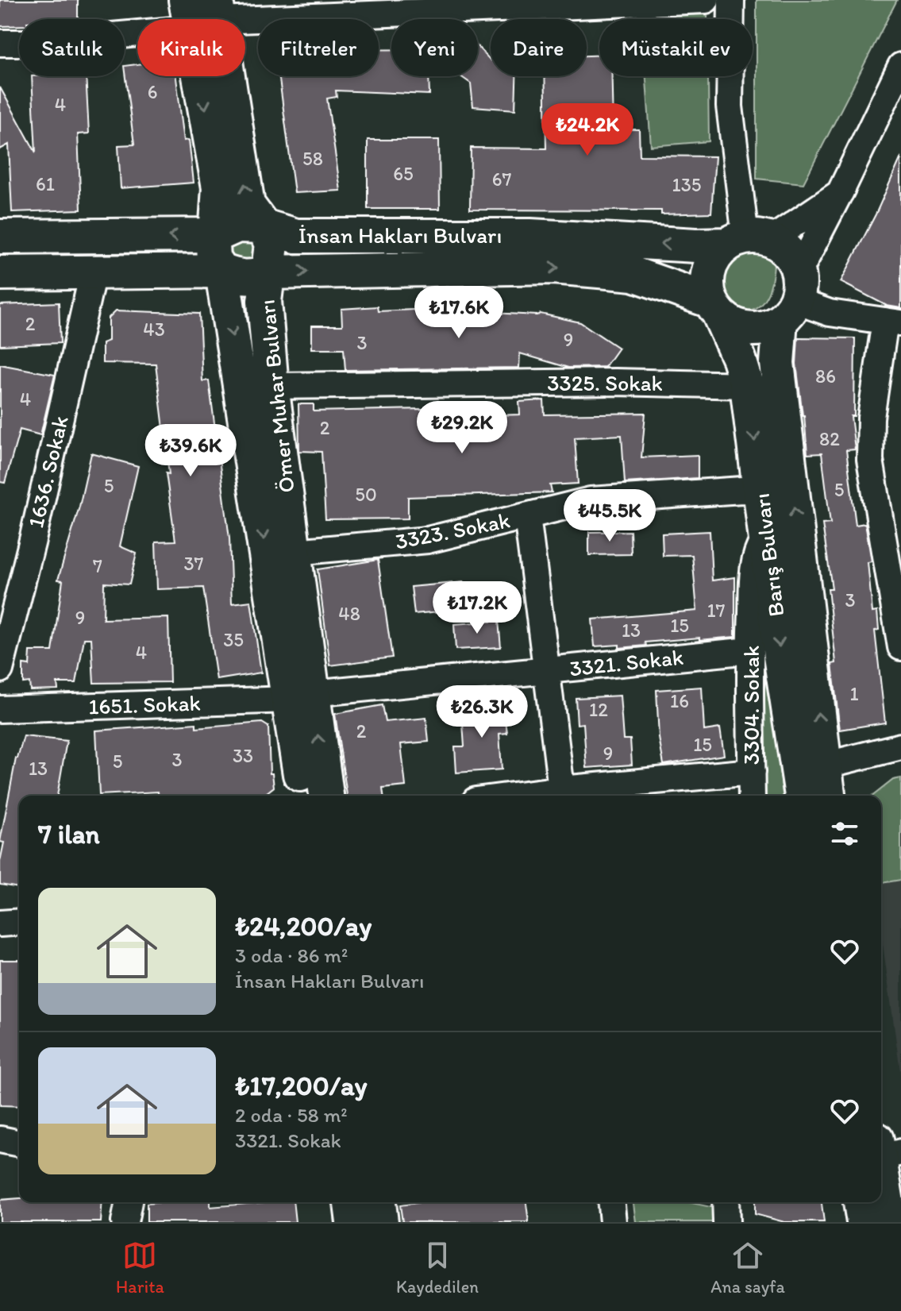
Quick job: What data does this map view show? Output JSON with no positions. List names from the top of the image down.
{
  "streets": {
    "main road": ["İnsan Hakları Bulvarı", "Ömer Muhar Bulvarı", "Barış Bulvarı"],
    "street": [
      "3325. Sokak",
      "1636. Sokak",
      "3323. Sokak",
      "3321. Sokak",
      "1651. Sokak",
      "3304. Sokak"
    ]
  },
  "crossings": [
    ["İnsan Hakları Bulvarı", "Ömer Muhar Bulvarı"],
    ["İnsan Hakları Bulvarı", "1636. Sokak"],
    ["İnsan Hakları Bulvarı", "Barış Bulvarı"],
    ["3325. Sokak", "Ömer Muhar Bulvarı"],
    ["3325. Sokak", "Barış Bulvarı"],
    ["Ömer Muhar Bulvarı", "3323. Sokak"],
    ["Ömer Muhar Bulvarı", "3321. Sokak"],
    ["Ömer Muhar Bulvarı", "1651. Sokak"],
    ["3323. Sokak", "Barış Bulvarı"],
    ["Barış Bulvarı", "3304. Sokak"],
    ["3321. Sokak", "1651. Sokak"],
    ["3321. Sokak", "3304. Sokak"]
  ],
  "house_numbers": [
    "6",
    "4",
    "58",
    "65",
    "67",
    "61",
    "135",
    "2",
    "43",
    "9",
    "3",
    "86",
    "4",
    "2",
    "82",
    "5",
    "5",
    "50",
    "37",
    "7",
    "3",
    "17",
    "48",
    "9",
    "15",
    "13",
    "35",
    "4",
    "1",
    "16",
    "12",
    "2",
    "15",
    "9",
    "33",
    "3",
    "5",
    "13"
  ],
  "page": {
    "chip": [
      "Satılık",
      "Kiralık",
      "Filtreler",
      "Yeni",
      "Daire",
      "Müstakil ev"
    ],
    "price": [
      "₺24.2K",
      "₺17.6K",
      "₺29.2K",
      "₺39.6K",
      "₺45.5K",
      "₺17.2K",
      "₺26.3K"
    ],
    "heading": "7 ilan",
    "list": [
      {
        "name": "₺24,200/ay",
        "note": "3 oda · 86 m² · İnsan Hakları Bulvarı"
      },
      {
        "name": "₺17,200/ay",
        "note": "2 oda · 58 m² · 3321. Sokak"
      }
    ],
    "tabs": ["Harita", "Kaydedilen", "Ana sayfa"]
  }
}
